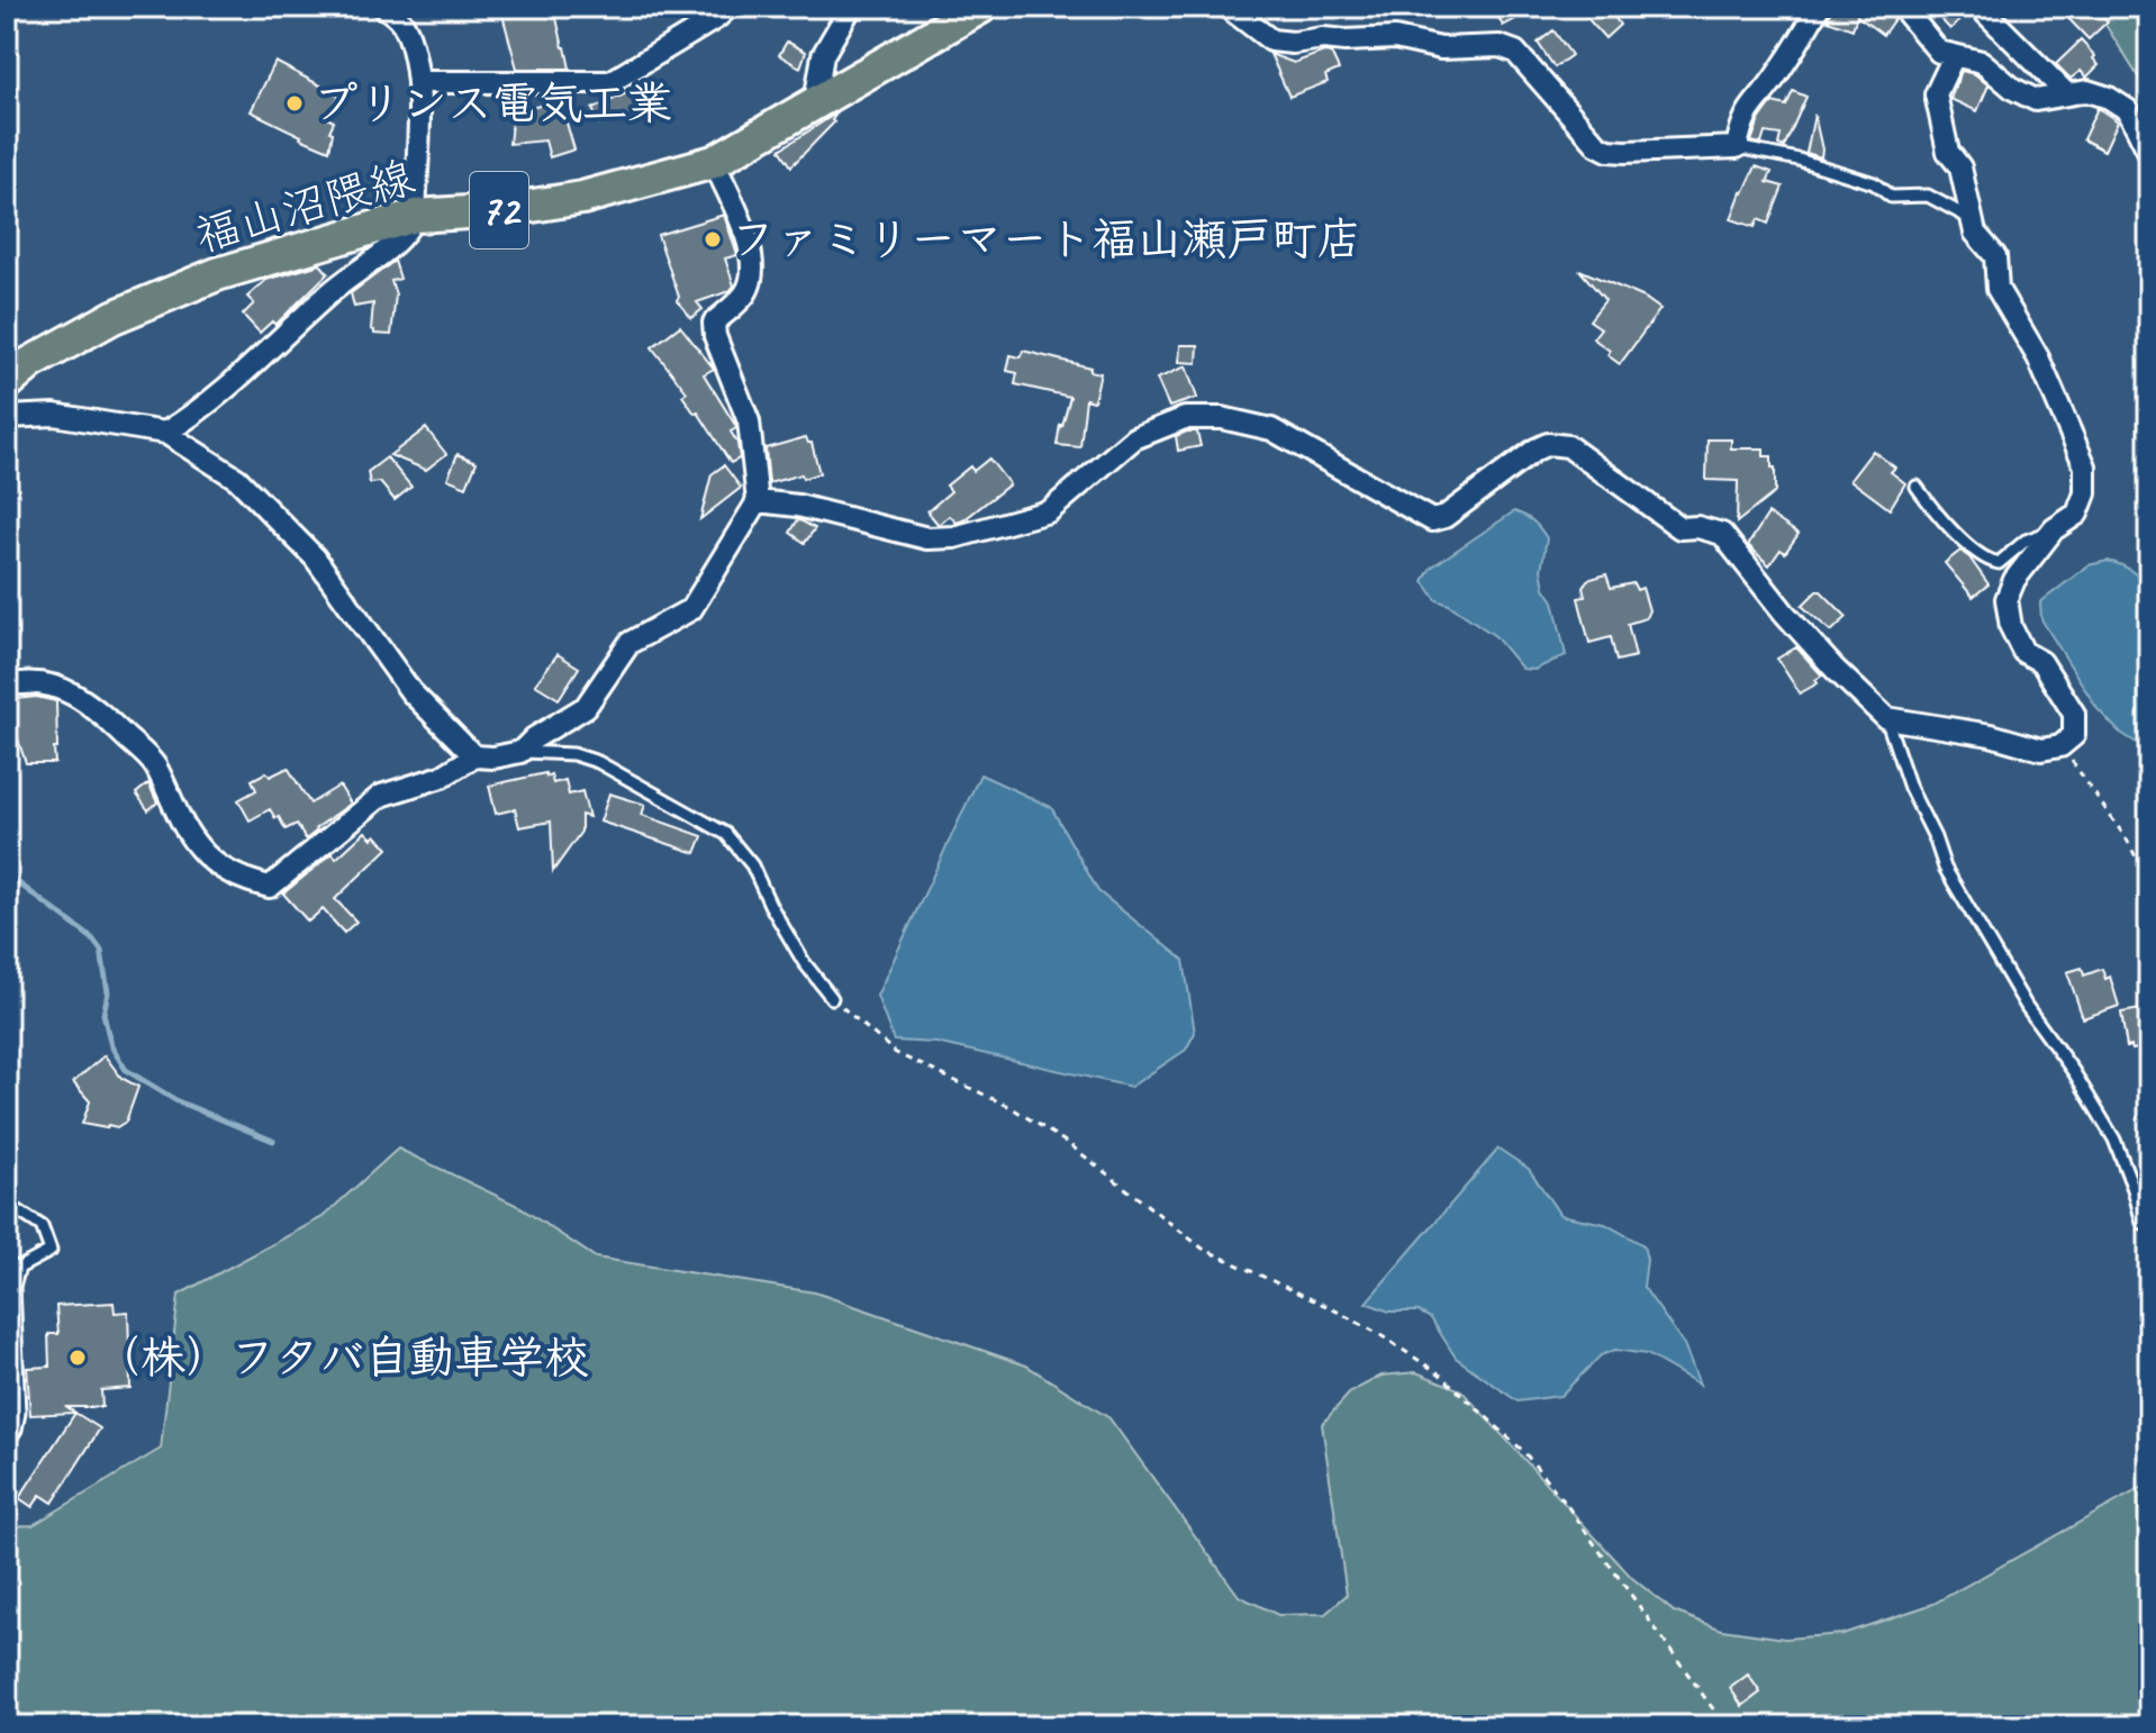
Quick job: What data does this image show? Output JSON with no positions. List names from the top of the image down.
{
  "streets": {
    "main road": ["福山沼隈線", "72"]
  },
  "places": ["プリンス電気工業", "ファミリーマート福山瀬戸町店", "（株）フタバ自動車学校"]
}
